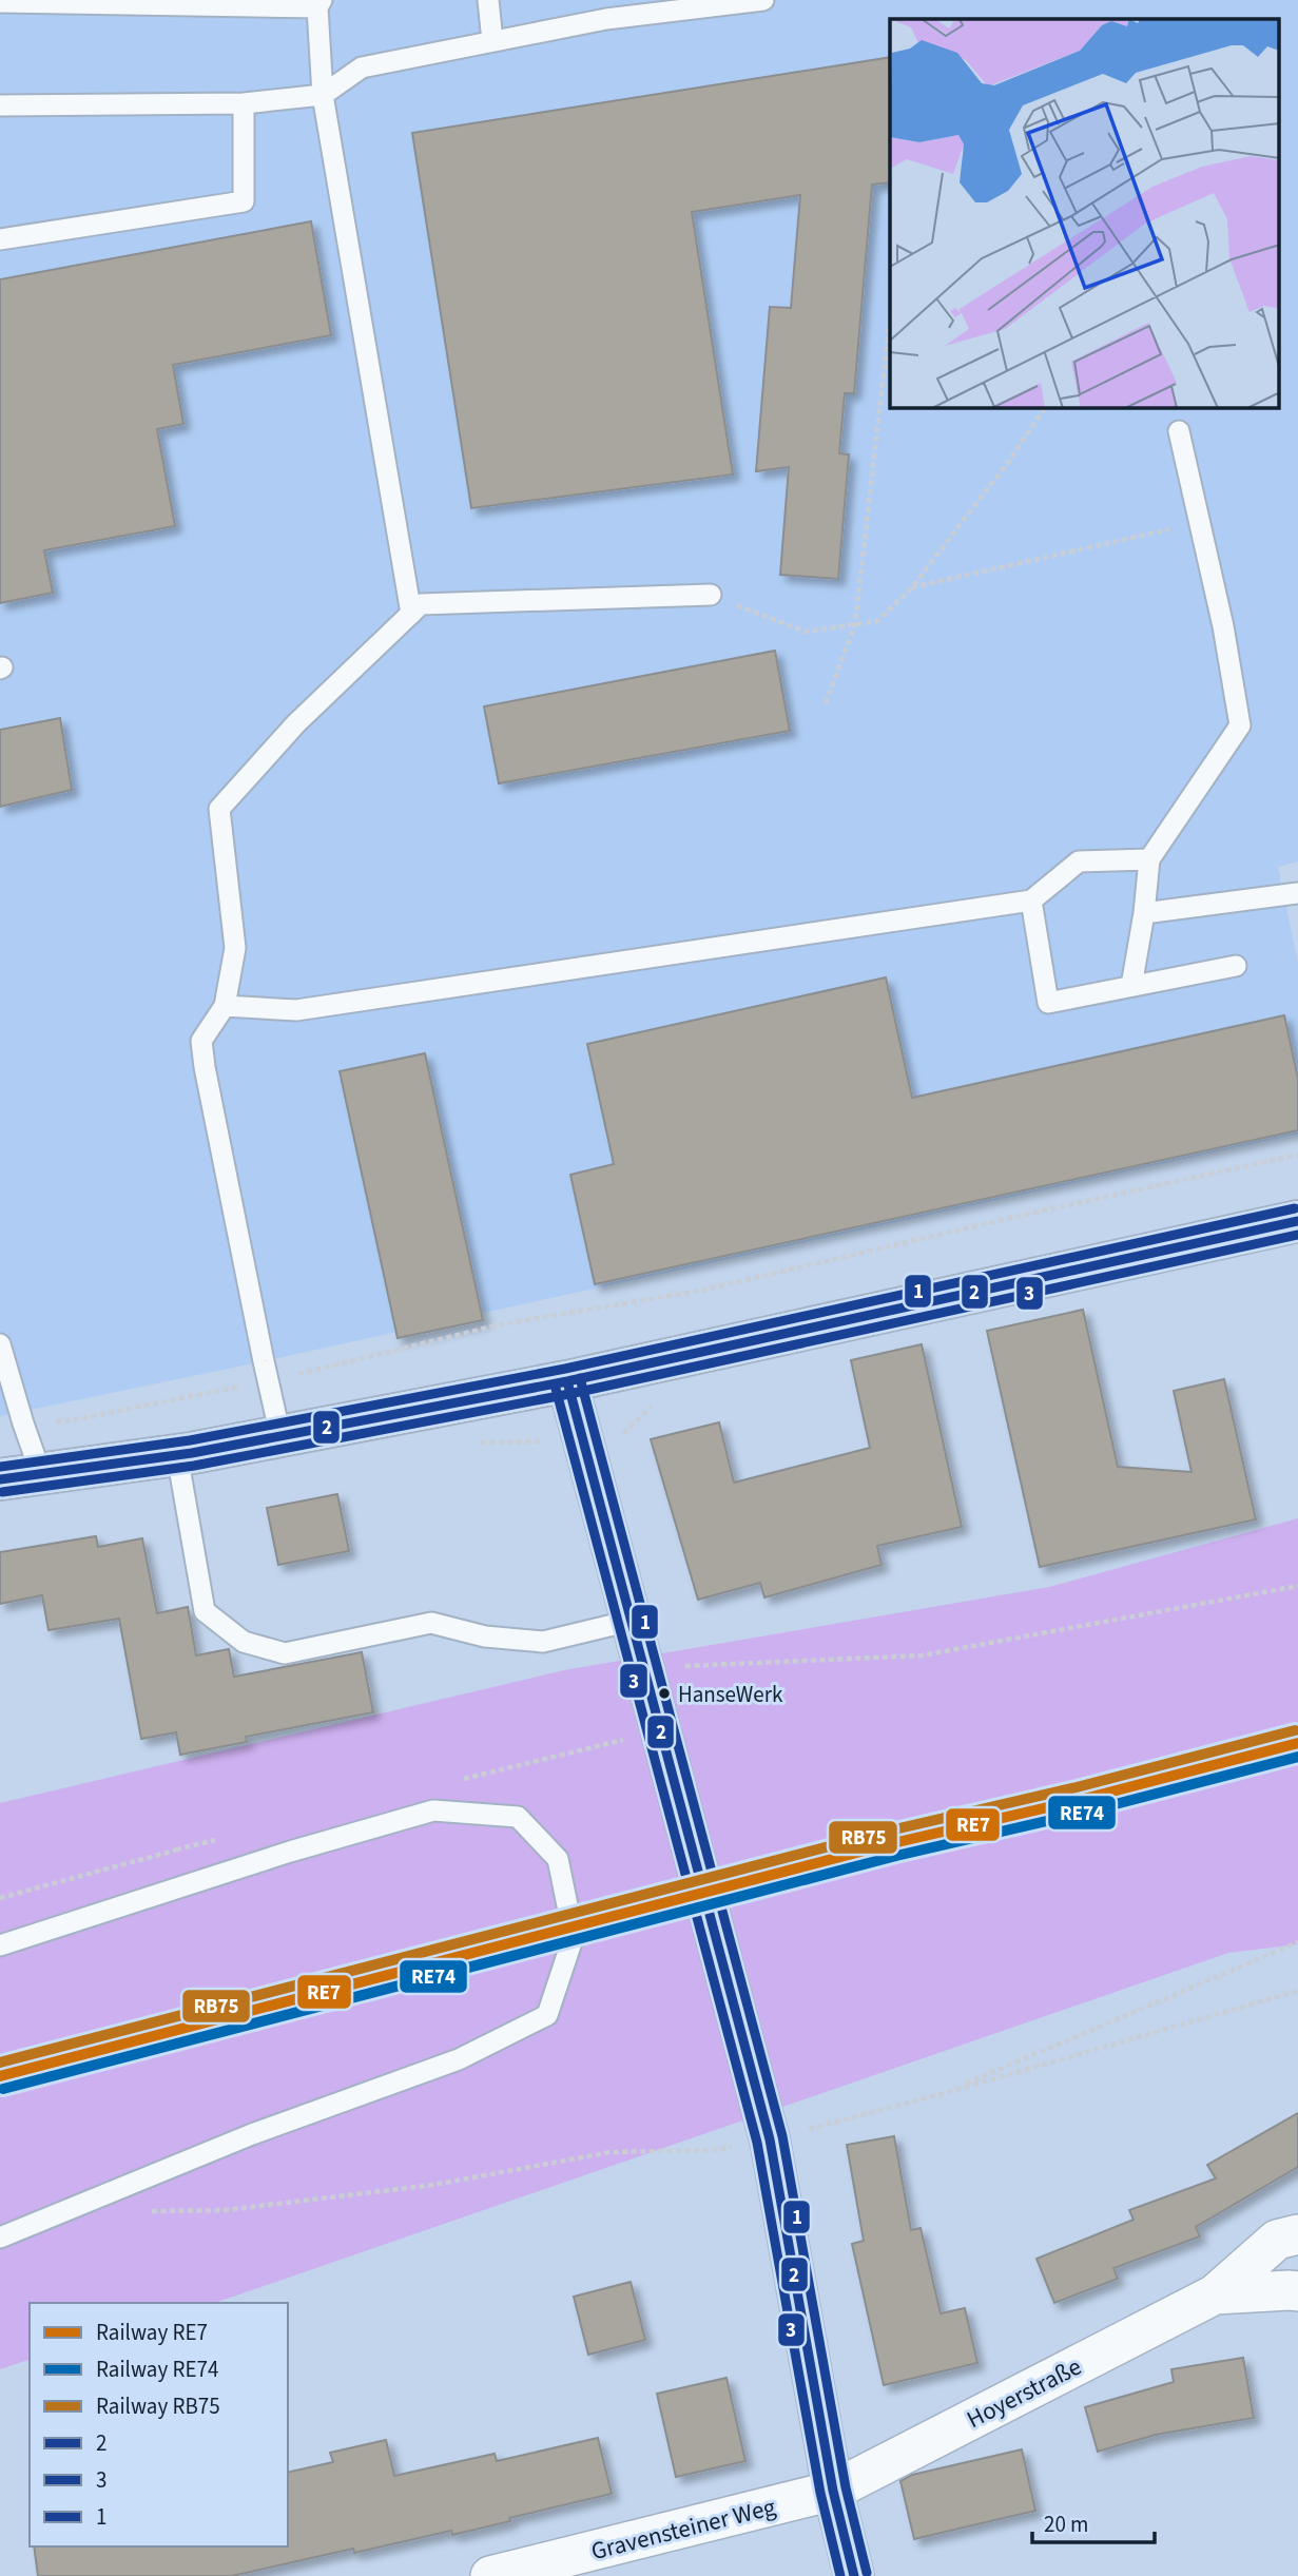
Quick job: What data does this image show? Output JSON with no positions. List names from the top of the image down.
{
  "streets": {
    "street": ["Hoyerstraße", "Gravensteiner Weg"]
  },
  "crossings": [
    ["Hoyerstraße", "Gravensteiner Weg"]
  ],
  "places": ["HanseWerk"],
  "lines": [
    "transit line 1",
    "transit line 2",
    "transit line 3",
    "rail line RB75",
    "rail line RE7",
    "rail line RE74"
  ],
  "legend": [
    "Railway RE7",
    "Railway RE74",
    "Railway RB75",
    "2",
    "3",
    "1"
  ],
  "scale_bar": "20 m"
}
